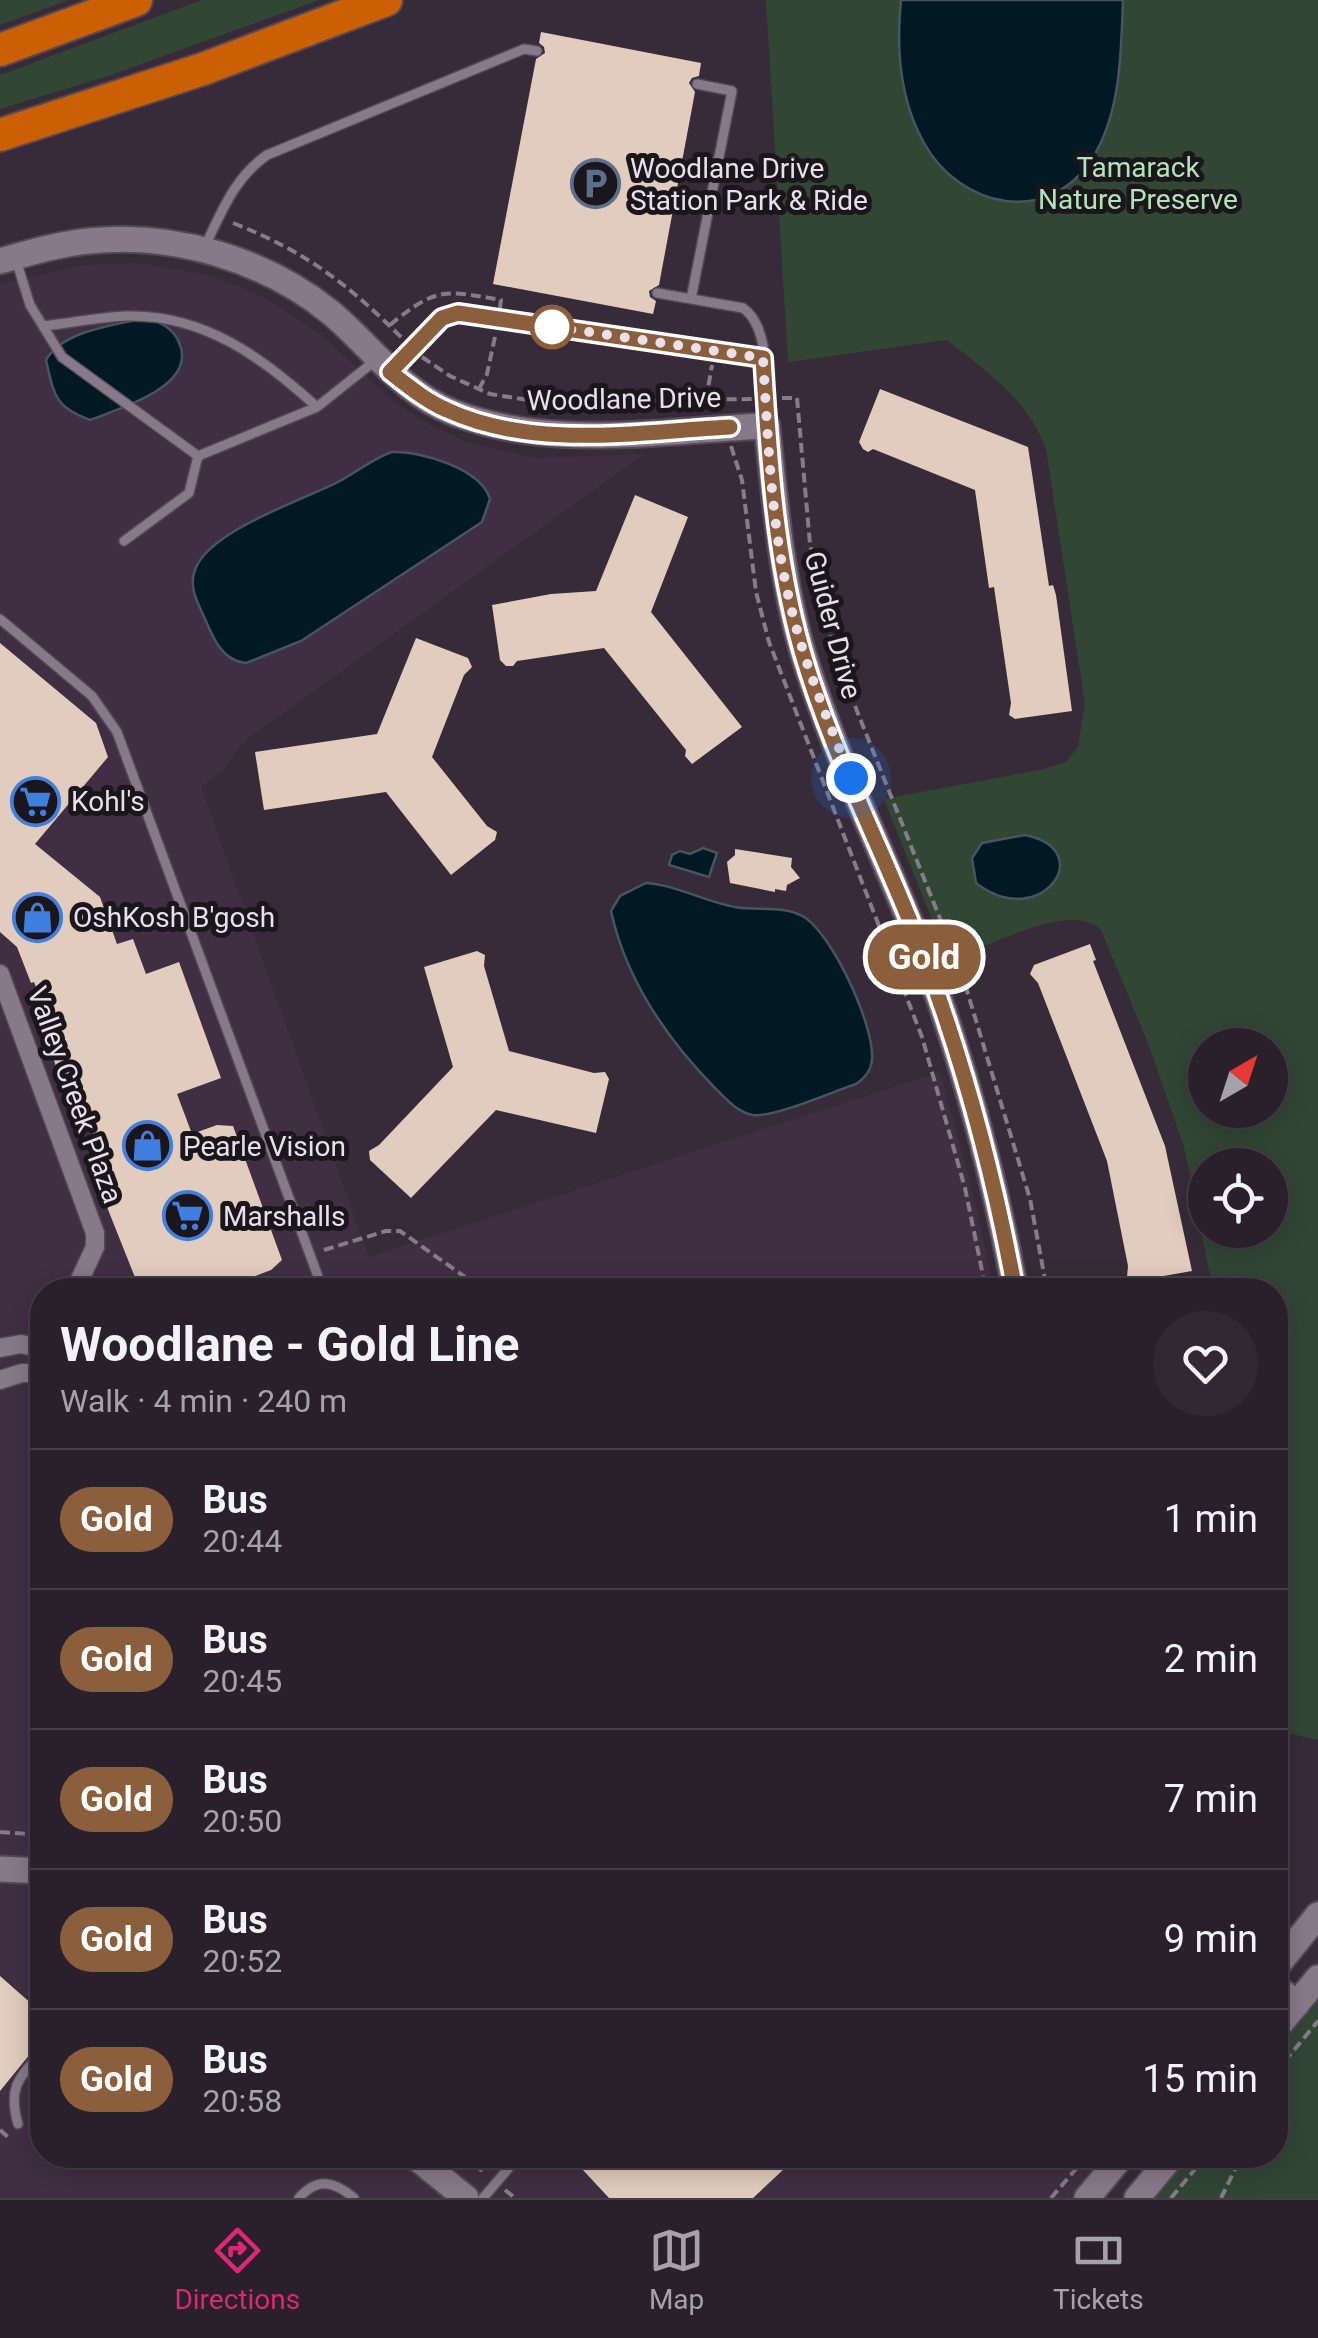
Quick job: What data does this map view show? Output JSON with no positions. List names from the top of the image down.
{
  "streets": {
    "street": ["Woodlane Drive", "Guider Drive", "Valley Creek Plaza"]
  },
  "crossings": [
    ["Woodlane Drive", "Guider Drive"]
  ],
  "parks": ["Tamarack Nature Preserve"],
  "places": {
    "parking": ["Woodlane Drive Station Park & Ride"],
    "supermarket": ["Kohl's", "Marshalls"],
    "shop": ["OshKosh B'gosh", "Pearle Vision"]
  },
  "lines": ["bus line Gold"],
  "north": "top right",
  "page": {
    "on_map": "Gold",
    "heading": ["Woodlane - Gold Line", "Walk · 4 min · 240 m"],
    "list": [
      {
        "mark": "Gold",
        "name": "Bus",
        "note": "20:44",
        "value": "1 min"
      },
      {
        "mark": "Gold",
        "name": "Bus",
        "note": "20:45",
        "value": "2 min"
      },
      {
        "mark": "Gold",
        "name": "Bus",
        "note": "20:50",
        "value": "7 min"
      },
      {
        "mark": "Gold",
        "name": "Bus",
        "note": "20:52",
        "value": "9 min"
      },
      {
        "mark": "Gold",
        "name": "Bus",
        "note": "20:58",
        "value": "15 min"
      }
    ],
    "tabs": ["Directions", "Map", "Tickets"]
  }
}
